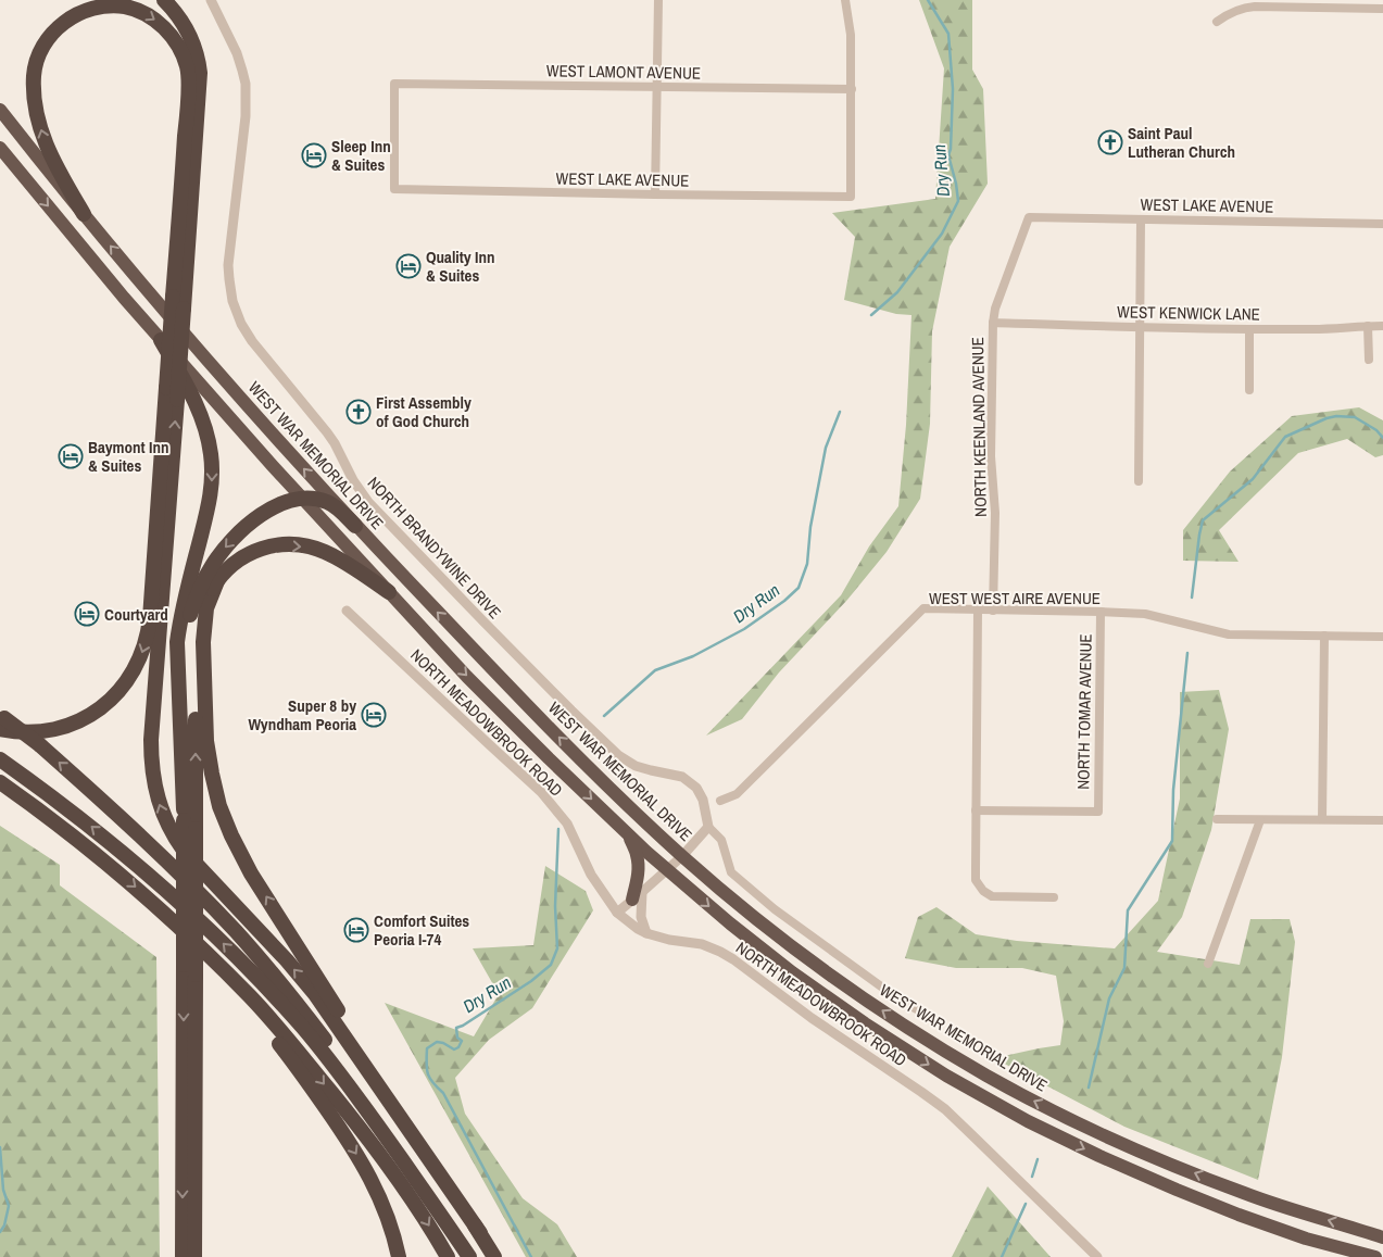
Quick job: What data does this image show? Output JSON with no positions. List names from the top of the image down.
{
  "streets": {
    "highway": ["WEST WAR MEMORIAL DRIVE"],
    "street": [
      "WEST LAMONT AVENUE",
      "WEST LAKE AVENUE",
      "WEST KENWICK LANE",
      "NORTH KEENLAND AVENUE",
      "NORTH BRANDYWINE DRIVE",
      "WEST WEST AIRE AVENUE",
      "NORTH TOMAR AVENUE",
      "NORTH MEADOWBROOK ROAD"
    ]
  },
  "crossings": [
    ["WEST LAMONT AVENUE", "WEST LAKE AVENUE"],
    ["WEST LAKE AVENUE", "NORTH KEENLAND AVENUE"],
    ["WEST KENWICK LANE", "NORTH KEENLAND AVENUE"],
    ["NORTH KEENLAND AVENUE", "WEST WEST AIRE AVENUE"],
    ["WEST WEST AIRE AVENUE", "NORTH TOMAR AVENUE"]
  ],
  "water": ["Dry Run"],
  "places": {
    "church": ["Saint Paul Lutheran Church", "First Assembly of God Church"],
    "hotel": [
      "Sleep Inn & Suites",
      "Quality Inn & Suites",
      "Baymont Inn & Suites",
      "Courtyard",
      "Super 8 by Wyndham Peoria",
      "Comfort Suites Peoria I-74"
    ]
  }
}
